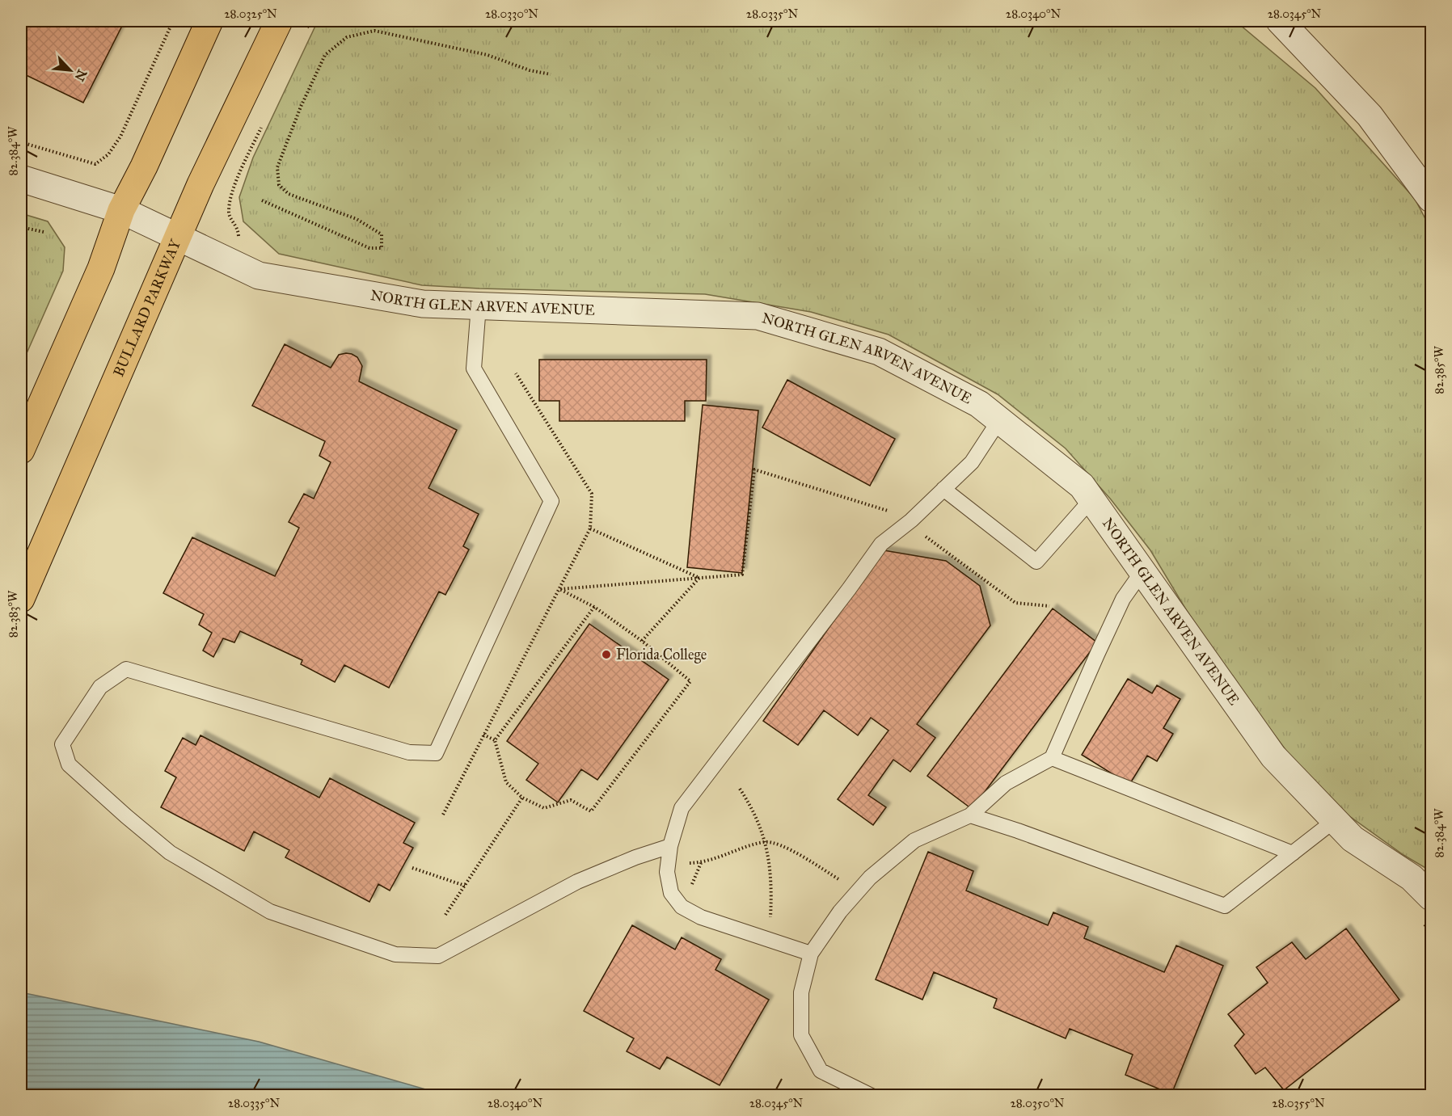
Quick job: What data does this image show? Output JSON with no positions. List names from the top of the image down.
{
  "streets": {
    "main road": ["BULLARD PARKWAY"],
    "street": ["NORTH GLEN ARVEN AVENUE"]
  },
  "crossings": [
    ["NORTH GLEN ARVEN AVENUE", "BULLARD PARKWAY"]
  ],
  "places": ["Florida College"],
  "north": "bottom right",
  "coordinates": [
    "28.0325°N",
    "28.0330°N",
    "28.0335°N",
    "28.0340°N",
    "28.0345°N",
    "82.384°W",
    "82.385°W",
    "82.383°W",
    "28.0350°N",
    "28.0355°N"
  ]
}
